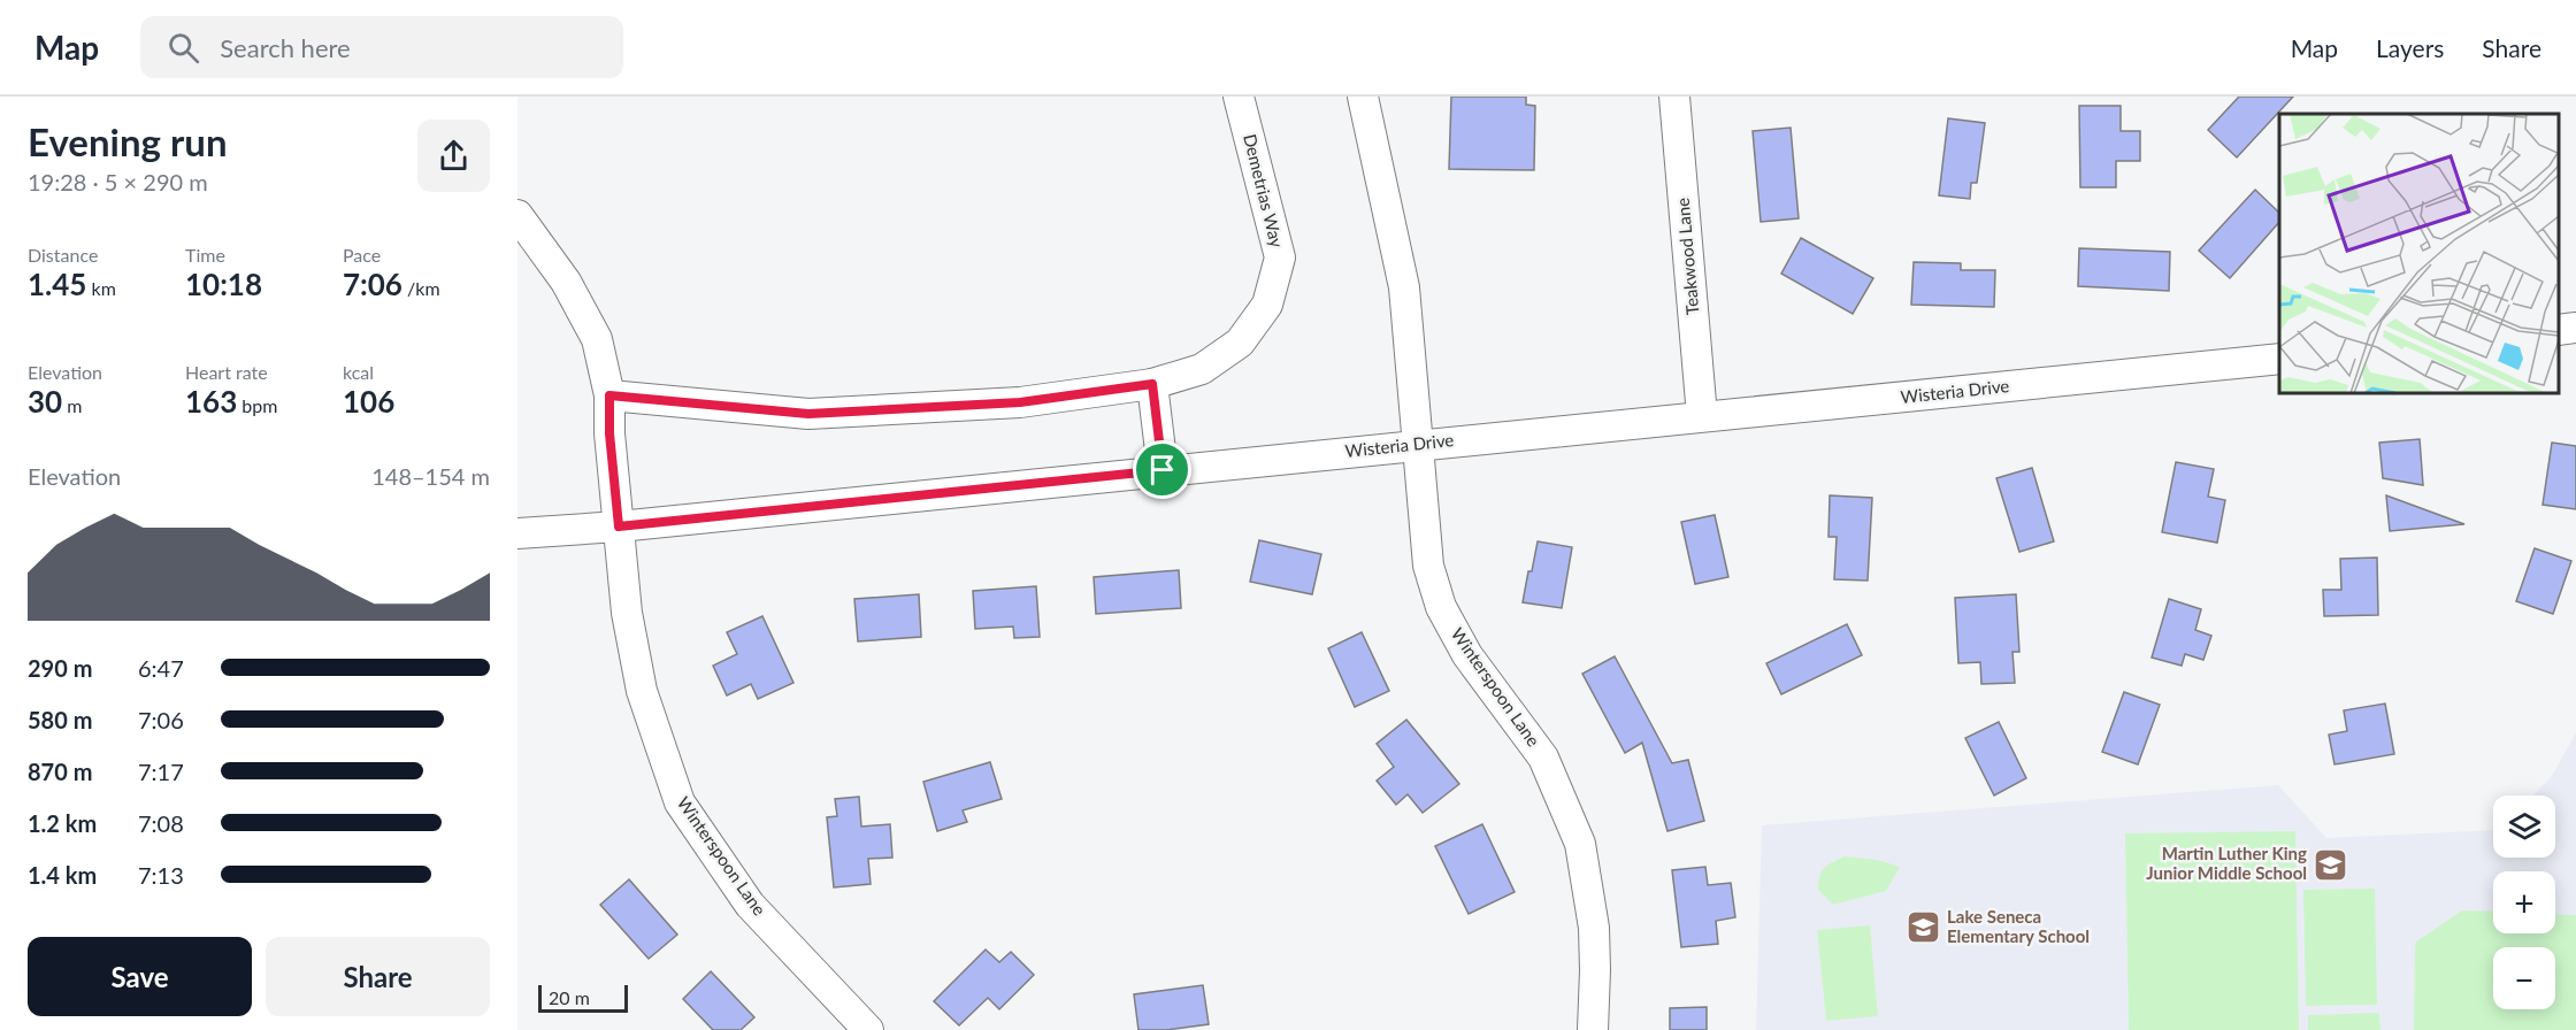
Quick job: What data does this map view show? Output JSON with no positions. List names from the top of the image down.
{
  "streets": {
    "street": [
      "Demetrias Way",
      "Teakwood Lane",
      "Wisteria Drive",
      "Winterspoon Lane"
    ]
  },
  "crossings": [
    ["Demetrias Way", "Winterspoon Lane"],
    ["Teakwood Lane", "Wisteria Drive"],
    ["Wisteria Drive", "Winterspoon Lane"]
  ],
  "places": {
    "school or university": ["Martin Luther King Junior Middle School", "Lake Seneca Elementary School"]
  },
  "scale_bar": "20 m",
  "page": {
    "header": "Map",
    "search": "Search here",
    "nav": ["Map", "Layers", "Share"],
    "heading": ["Evening run", "19:28 · 5 × 290 m"],
    "stats": [
      ["Distance", "1.45 km"],
      ["Time", "10:18"],
      ["Pace", "7:06 /km"],
      ["Elevation", "30 m"],
      ["Heart rate", "163 bpm"],
      ["kcal", "106"]
    ],
    "chart": ["Elevation", "148–154 m"],
    "list": [
      {
        "name": "290 m",
        "note": "6:47"
      },
      {
        "name": "580 m",
        "note": "7:06"
      },
      {
        "name": "870 m",
        "note": "7:17"
      },
      {
        "name": "1.2 km",
        "note": "7:08"
      },
      {
        "name": "1.4 km",
        "note": "7:13"
      }
    ],
    "map_buttons": ["+", "−"],
    "buttons": ["Save", "Share"],
    "scale": "20 m"
  }
}
